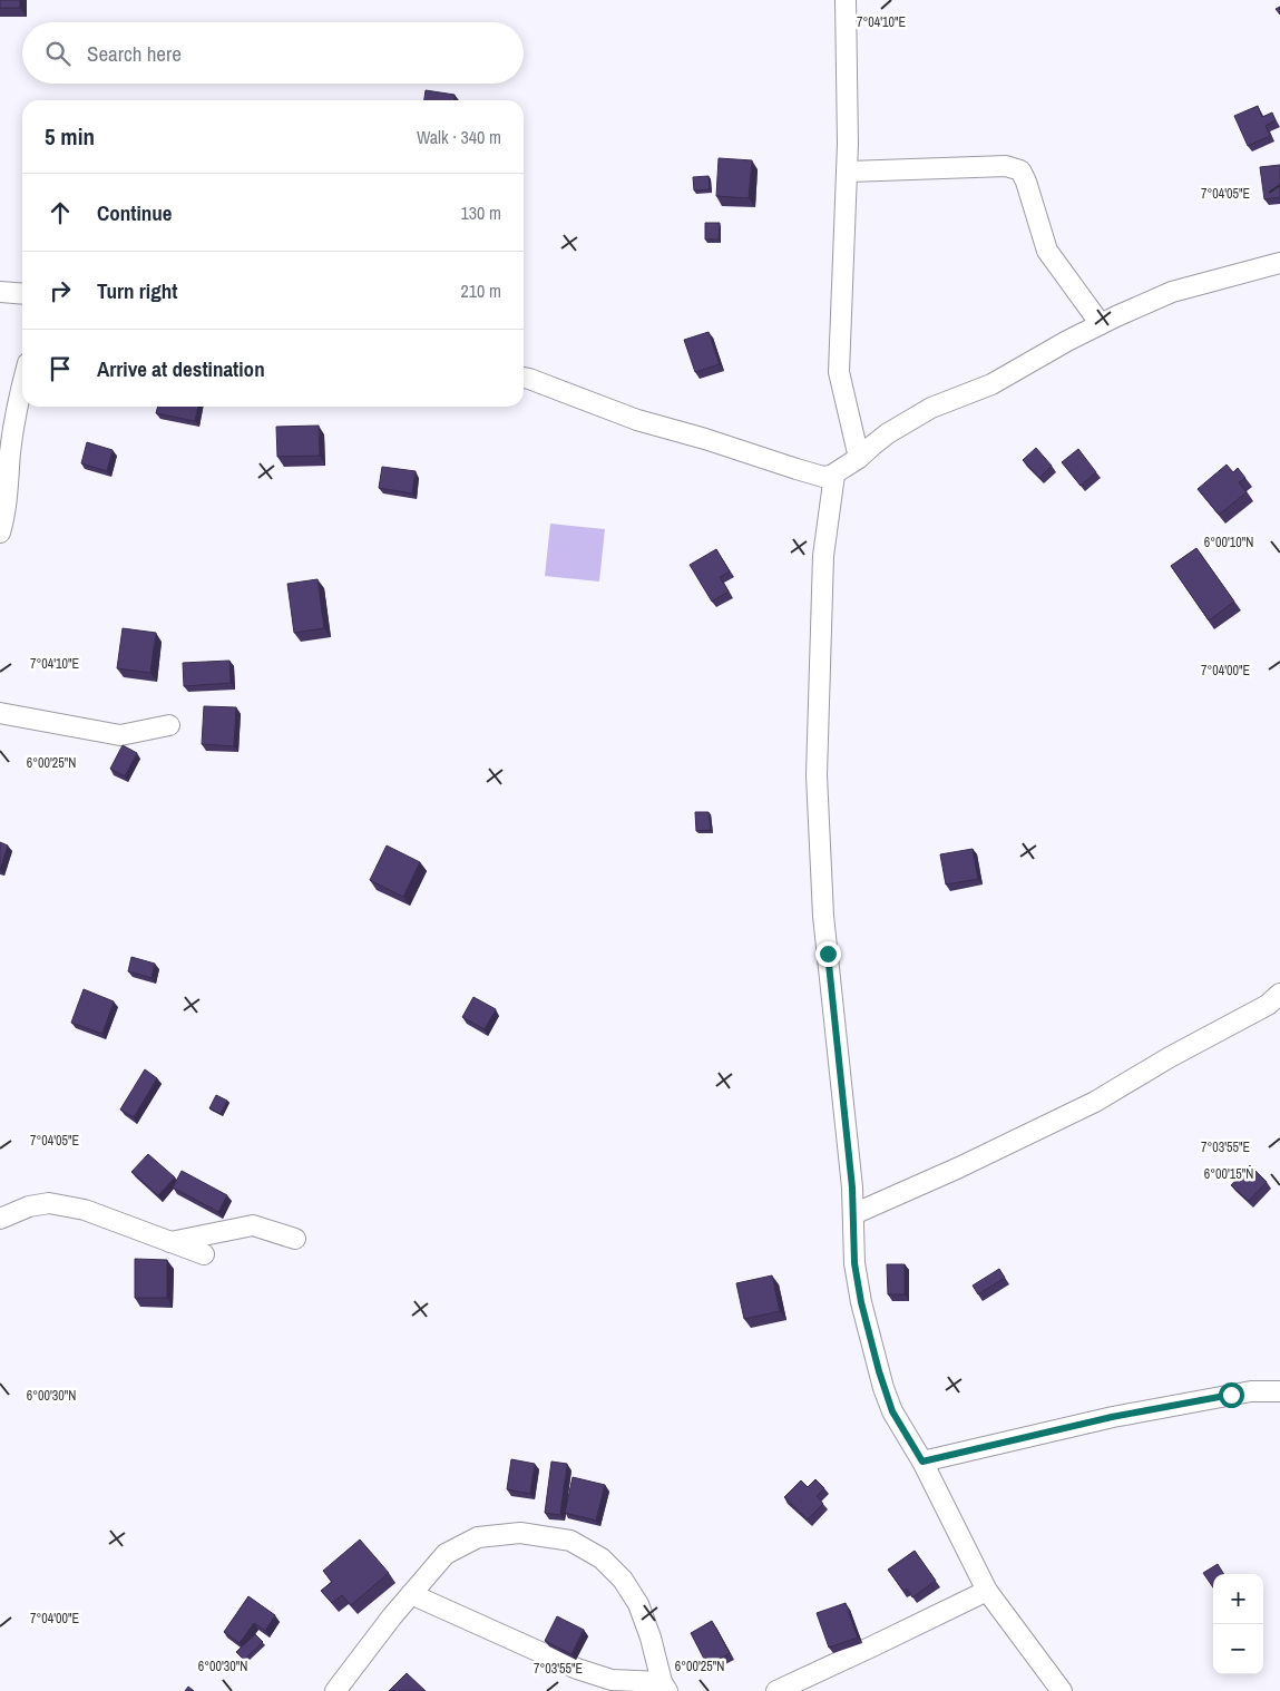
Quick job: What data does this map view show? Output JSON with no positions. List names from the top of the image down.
{
  "page": {
    "search": "Search here",
    "heading": ["5 min", "Walk · 340 m"],
    "list": [
      ["Continue", "130 m"],
      ["Turn right", "210 m"],
      "Arrive at destination"
    ],
    "map_buttons": ["+", "−"]
  },
  "coordinates": [
    "7°04'10\"E",
    "7°04'05\"E",
    "6°00'10\"N",
    "7°04'00\"E",
    "6°00'25\"N",
    "7°03'55\"E",
    "6°00'15\"N",
    "6°00'30\"N"
  ]
}
